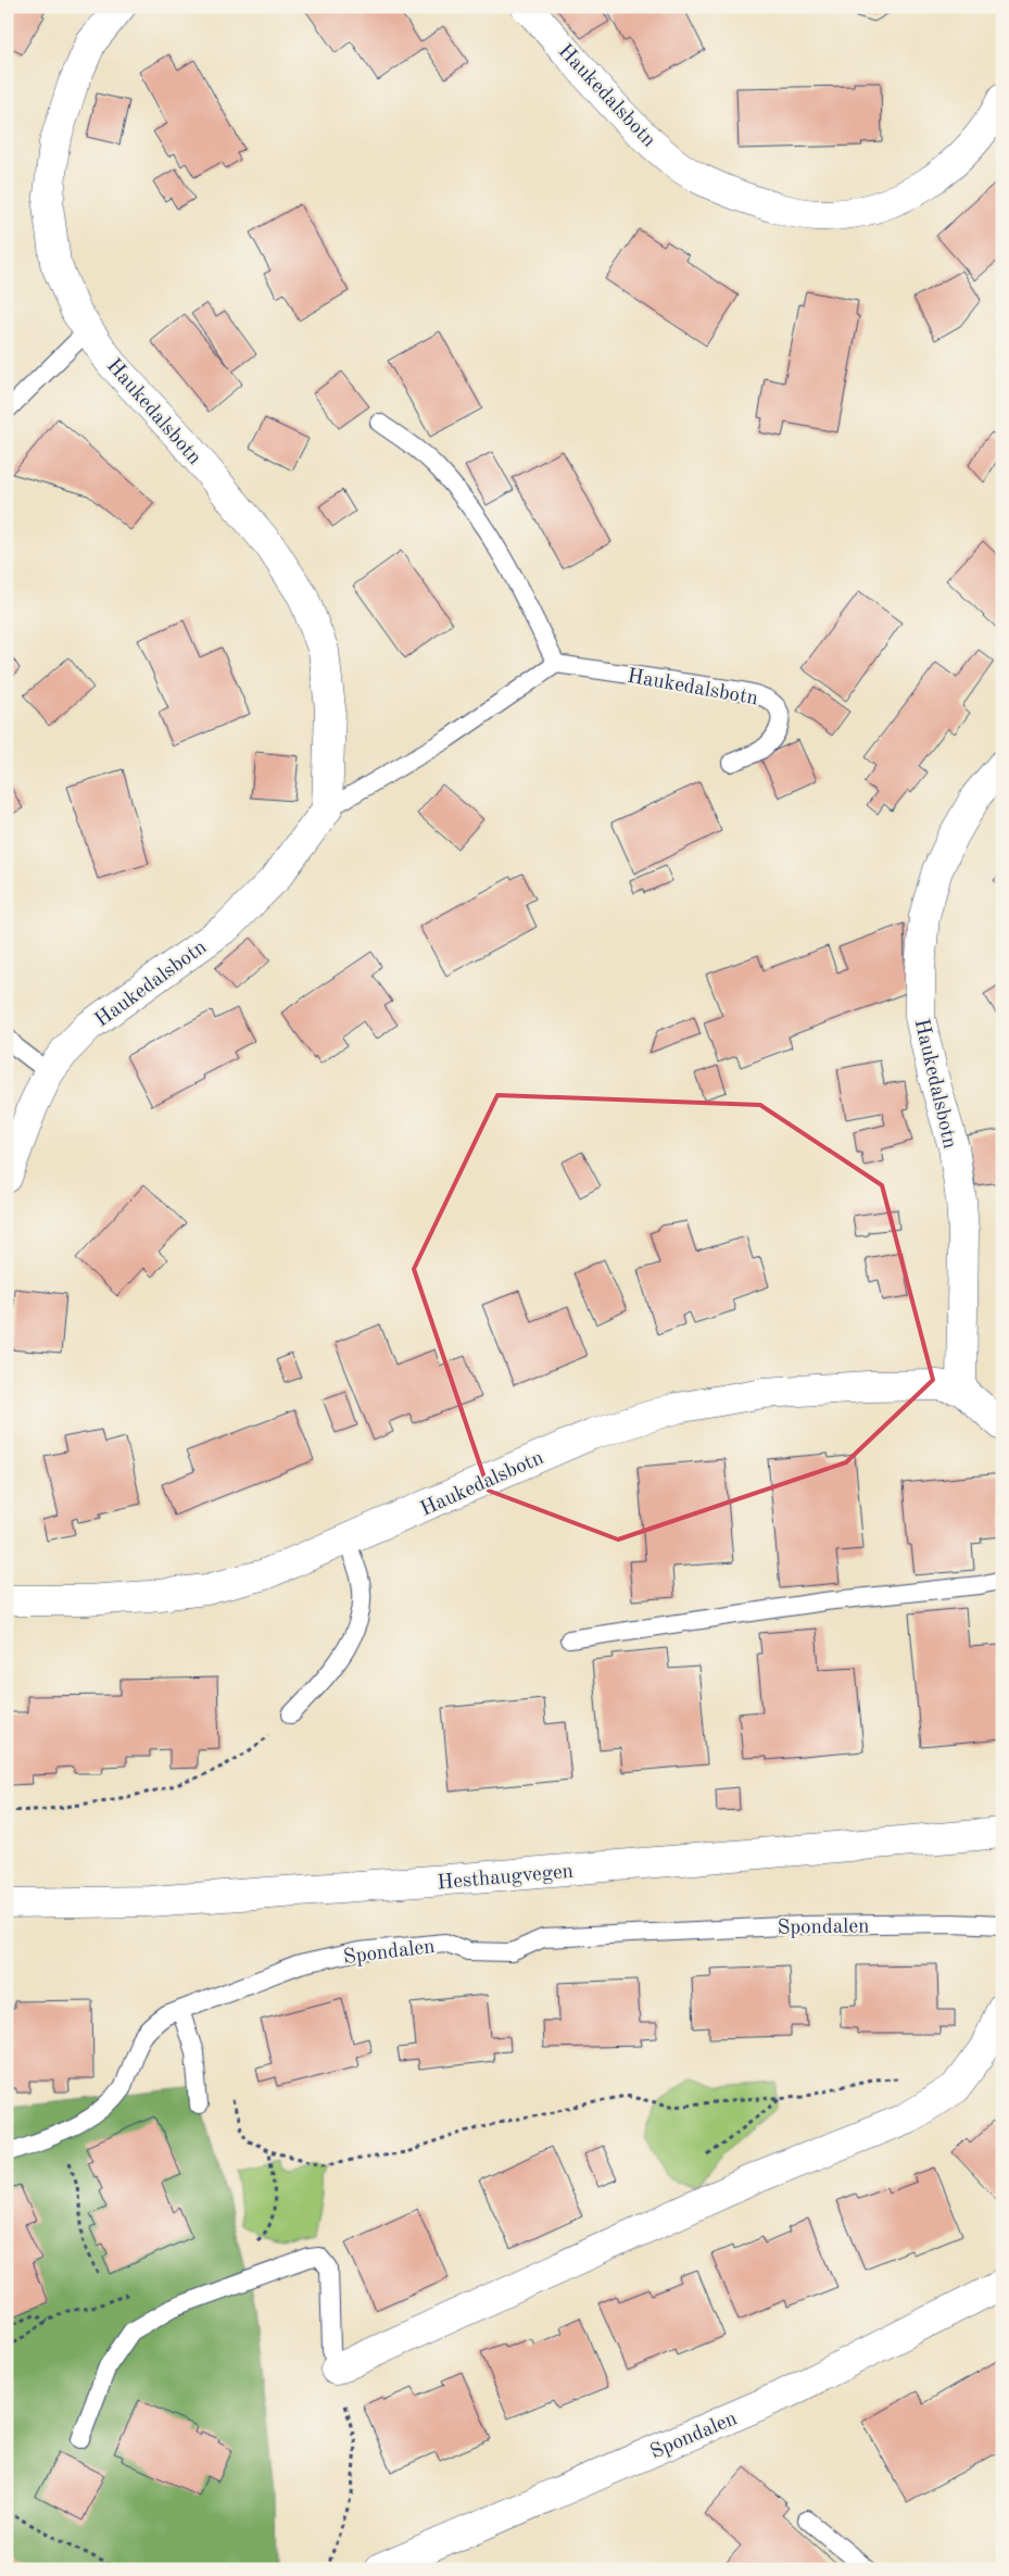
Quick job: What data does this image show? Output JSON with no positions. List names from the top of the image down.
{
  "streets": {
    "street": ["Haukedalsbotn", "Hesthaugvegen", "Spondalen"]
  }
}
